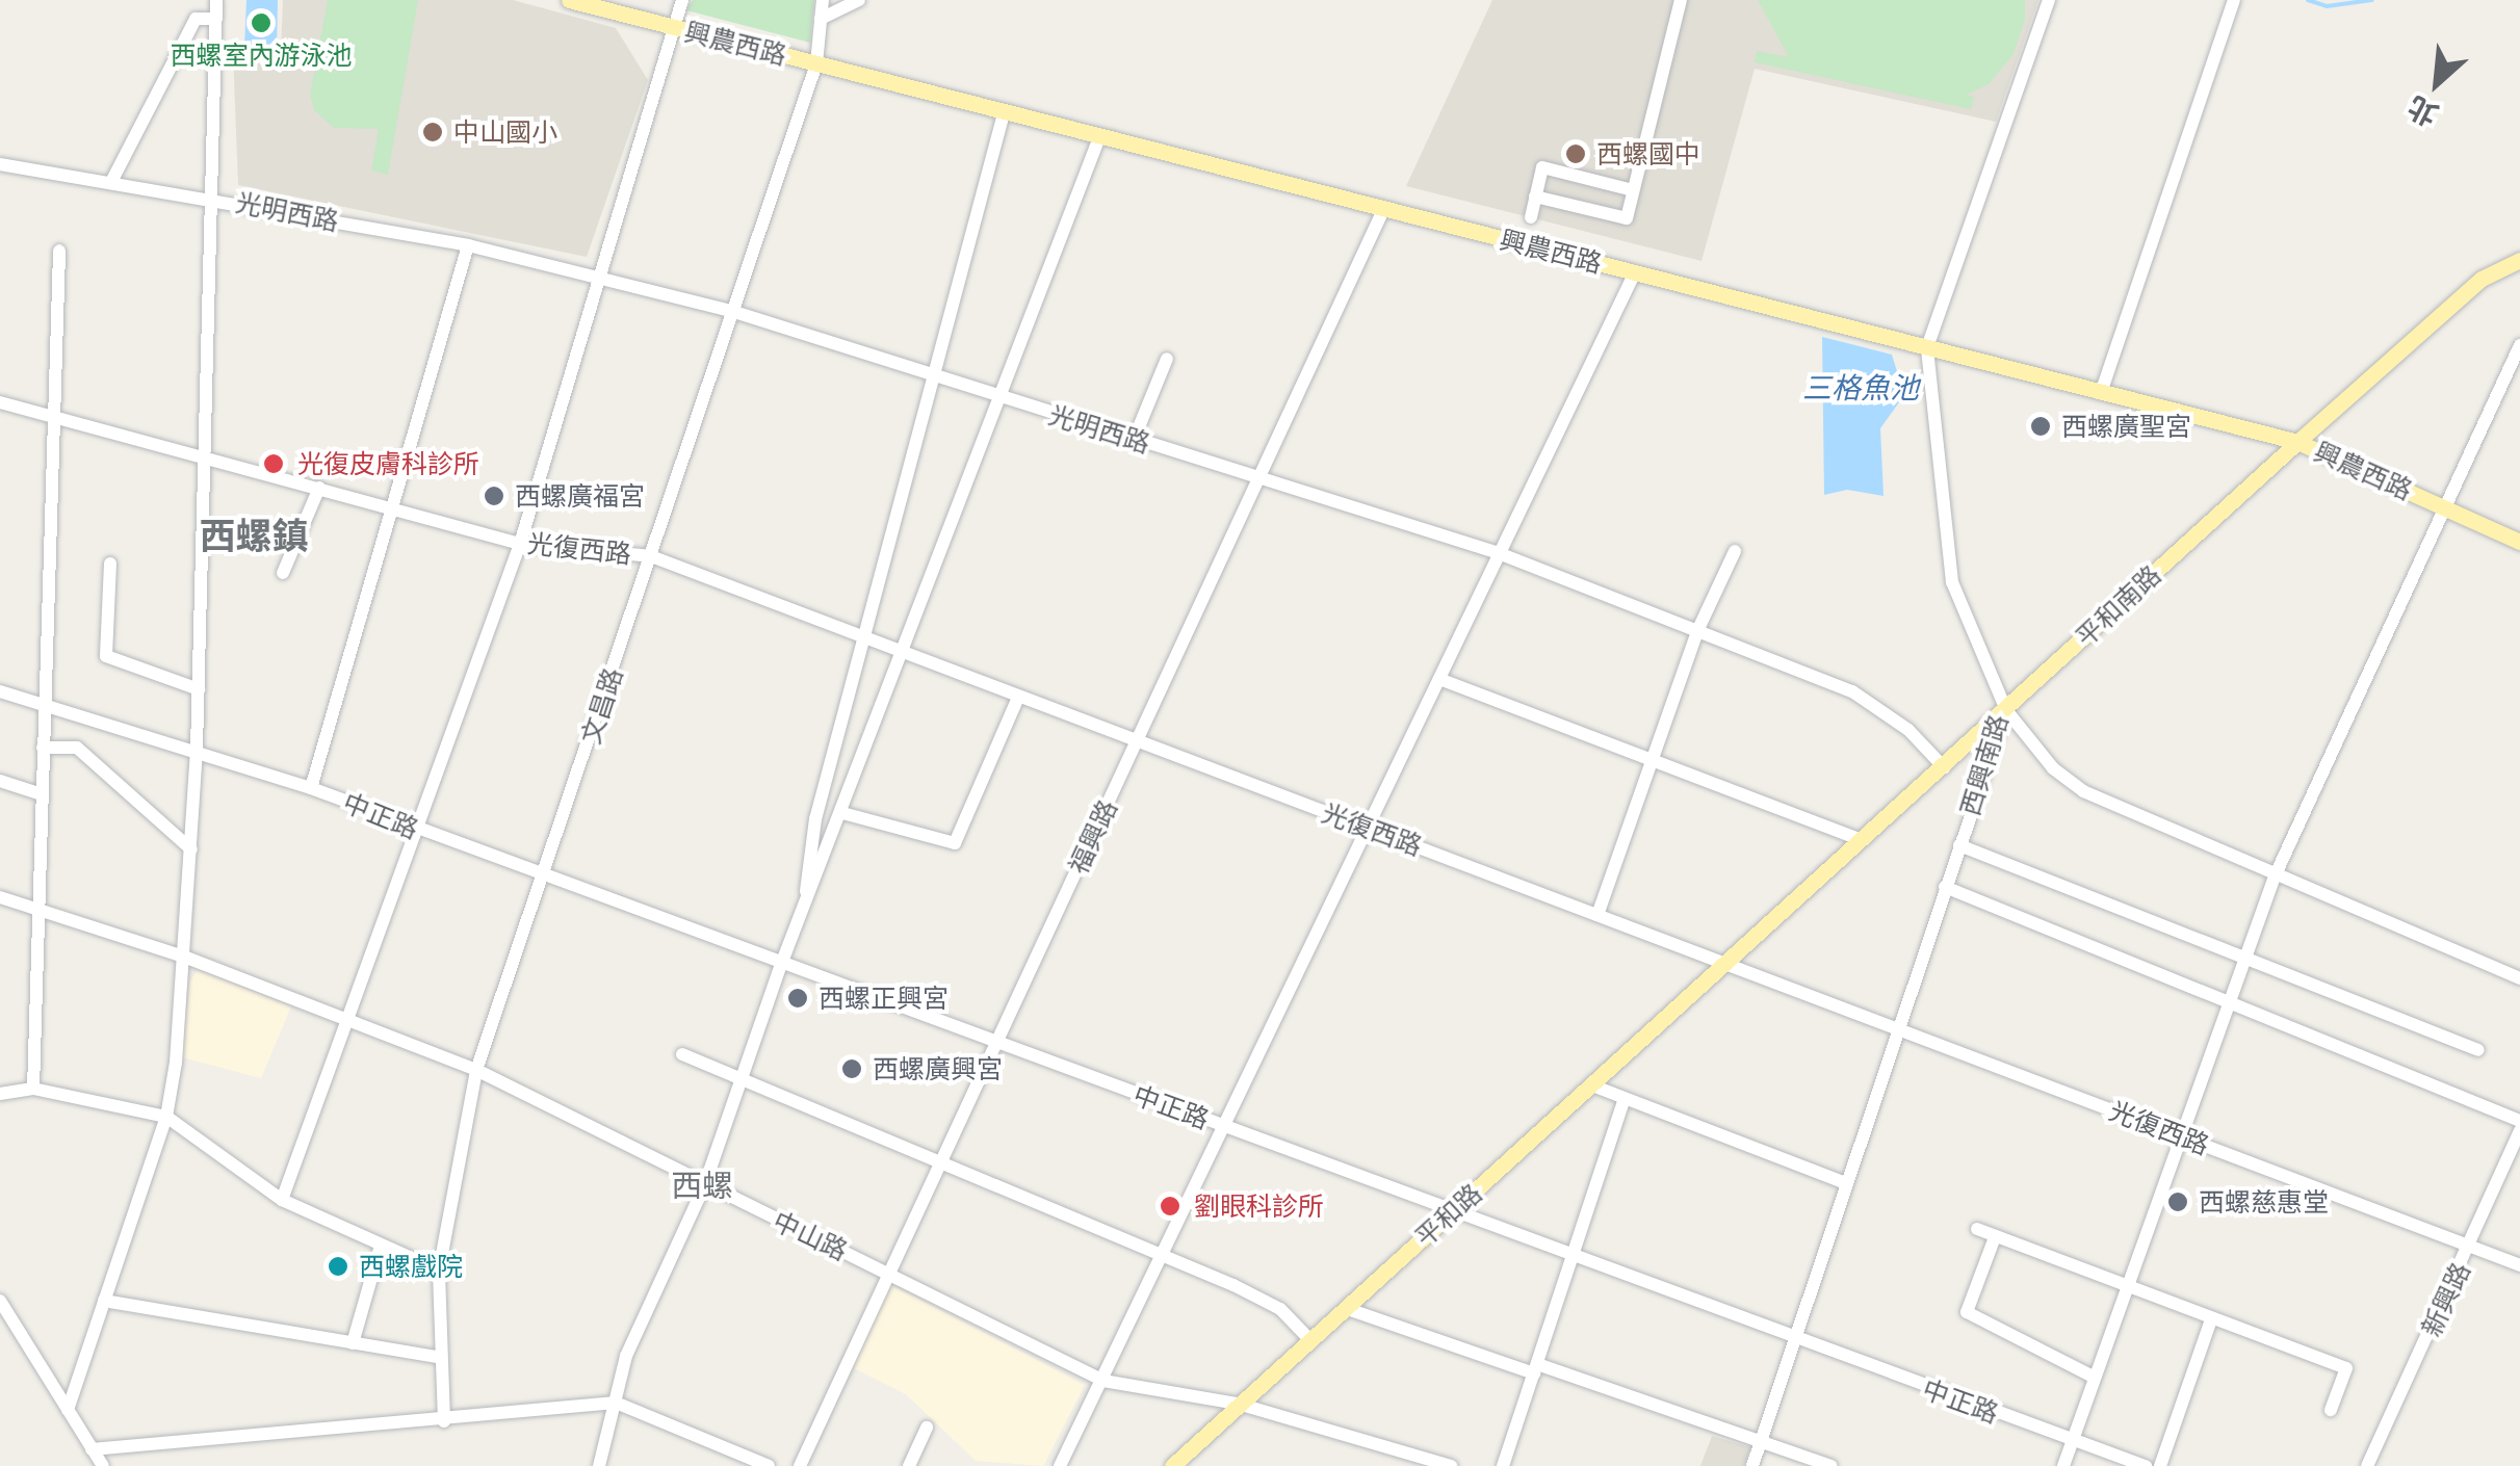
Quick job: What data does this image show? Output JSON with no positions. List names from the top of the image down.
{
  "streets": {
    "main road": ["興農西路", "平和南路", "平和路"],
    "street": [
      "光明西路",
      "光復西路",
      "文昌路",
      "西興南路",
      "中正路",
      "福興路",
      "中山路",
      "新興路"
    ]
  },
  "crossings": [
    ["興農西路", "平和南路"],
    ["興農西路", "文昌路"],
    ["興農西路", "西興南路"],
    ["興農西路", "福興路"],
    ["光明西路", "平和南路"],
    ["光明西路", "文昌路"],
    ["光明西路", "福興路"],
    ["光復西路", "平和南路"],
    ["光復西路", "文昌路"],
    ["光復西路", "西興南路"],
    ["光復西路", "福興路"],
    ["光復西路", "平和路"],
    ["光復西路", "新興路"],
    ["平和南路", "西興南路"],
    ["平和南路", "平和路"],
    ["文昌路", "中正路"],
    ["文昌路", "中山路"],
    ["西興南路", "中正路"],
    ["中正路", "福興路"],
    ["中正路", "平和路"],
    ["福興路", "中山路"],
    ["平和路", "中山路"]
  ],
  "districts": ["西螺鎮", "西螺"],
  "water": ["三格魚池"],
  "places": [
    "西螺室內游泳池",
    "中山國小",
    "西螺國中",
    "西螺廣聖宮",
    "光復皮膚科診所",
    "西螺廣福宮",
    "西螺正興宮",
    "西螺廣興宮",
    "西螺慈惠堂",
    "劉眼科診所",
    "西螺戲院"
  ],
  "north": "bottom left"
}
